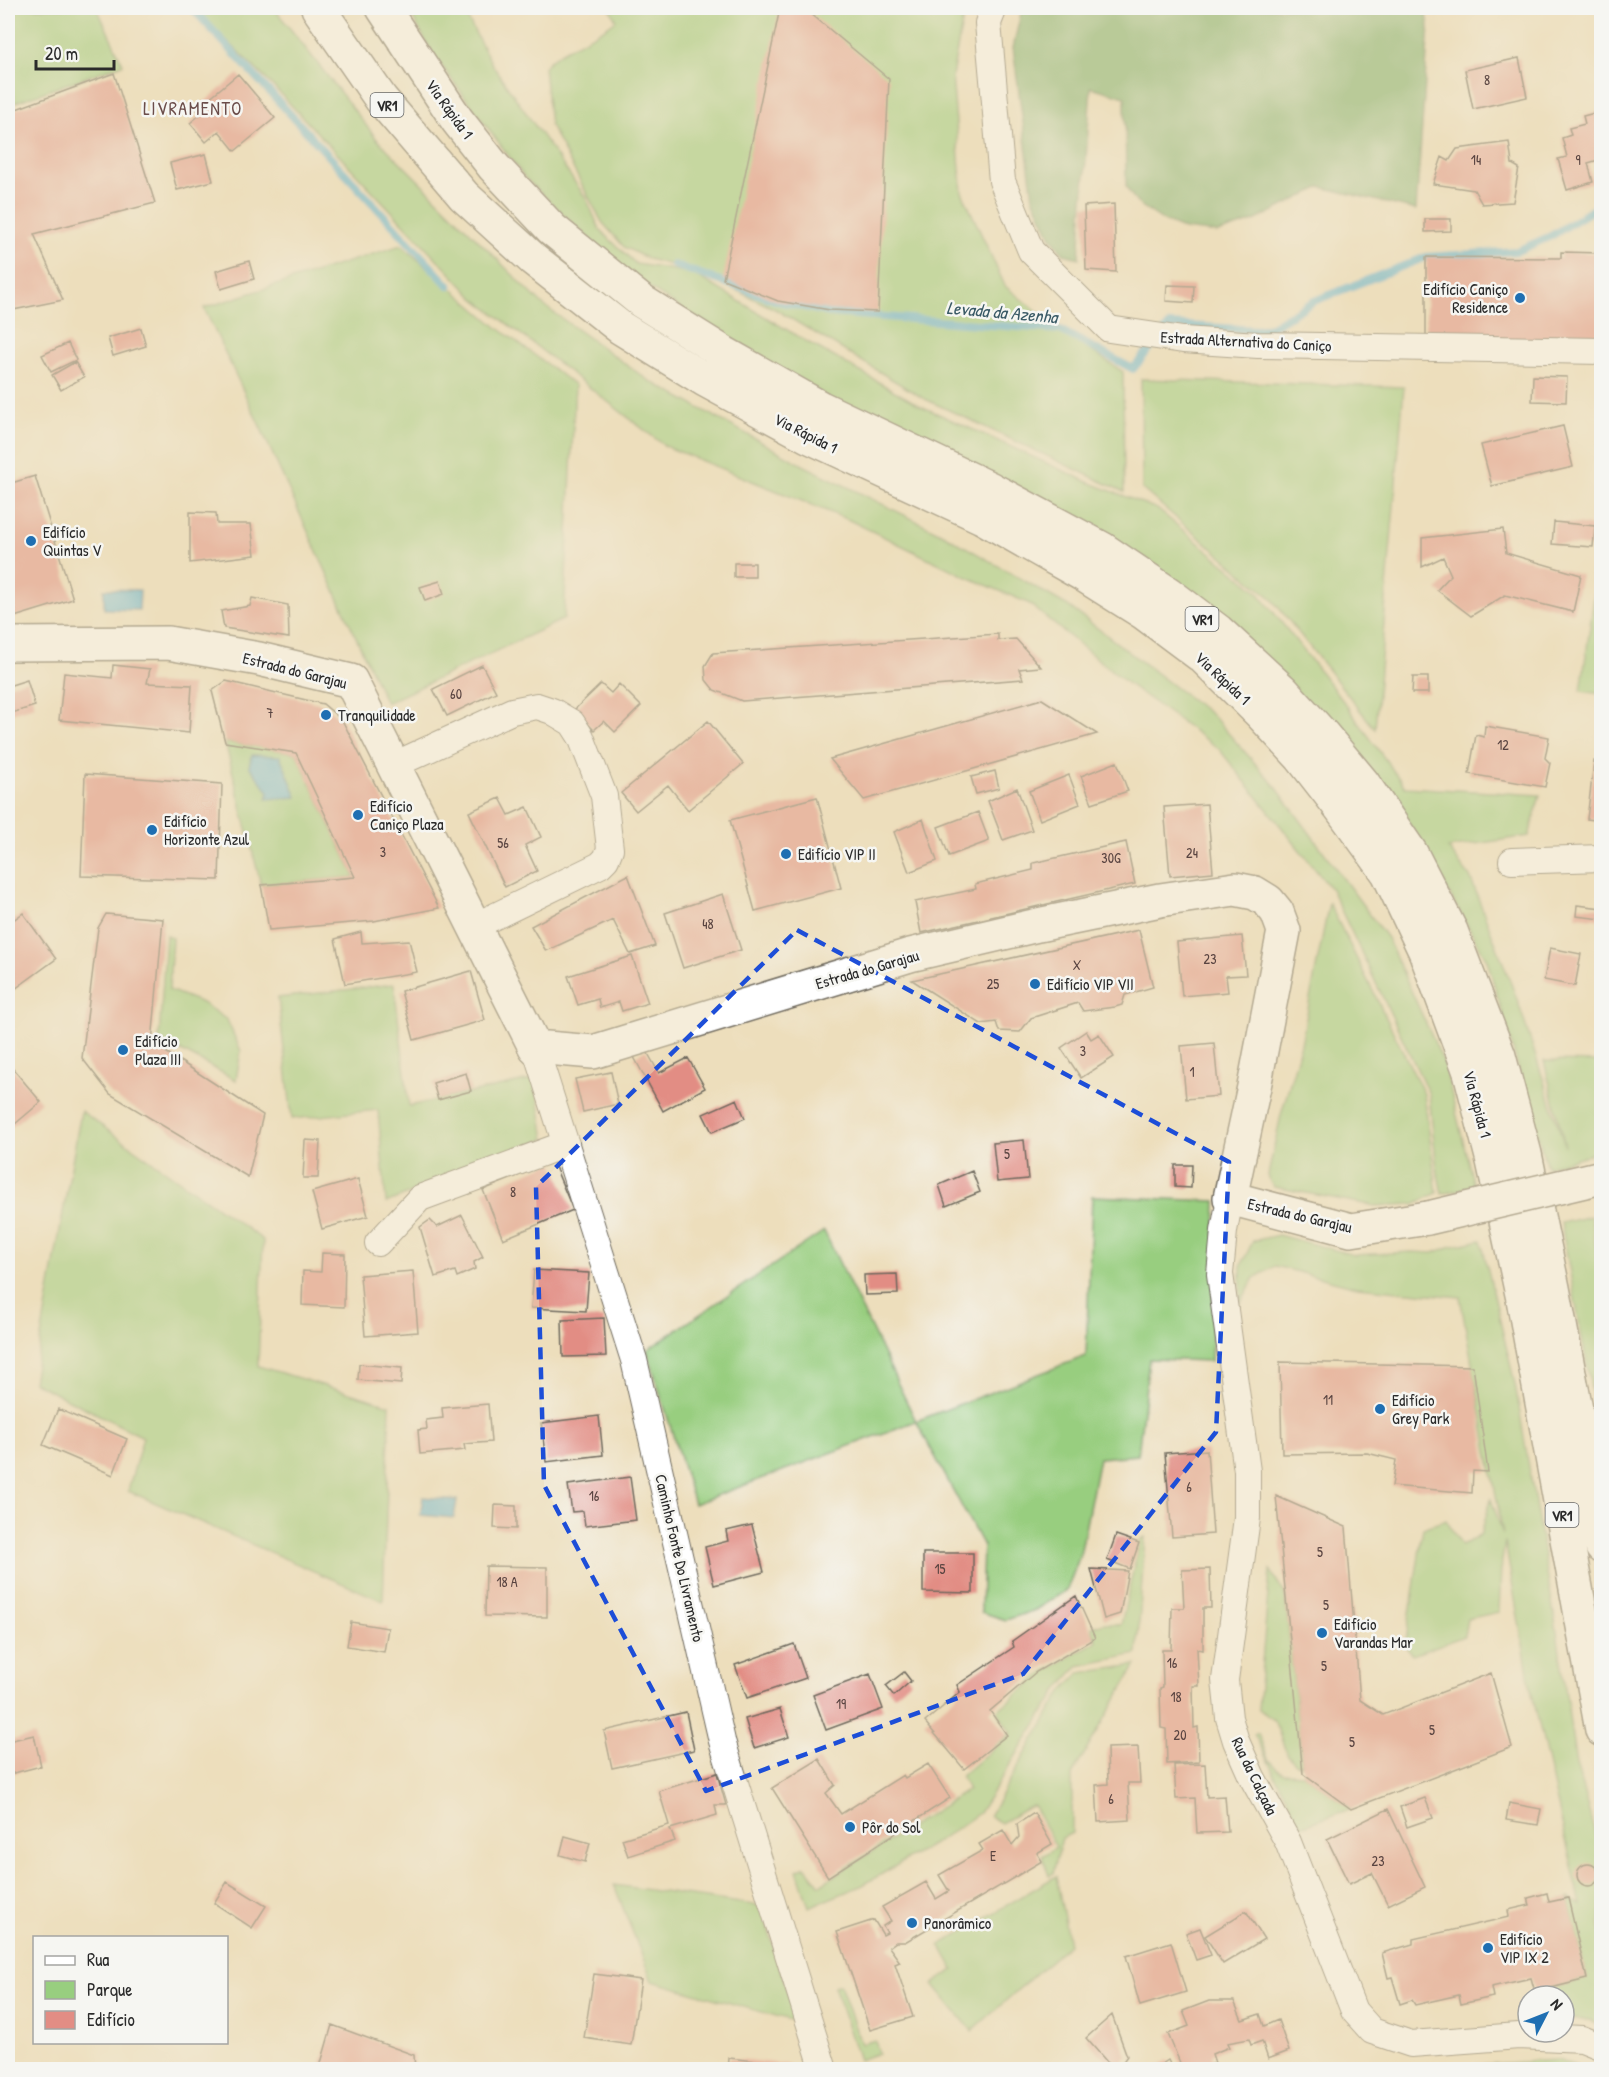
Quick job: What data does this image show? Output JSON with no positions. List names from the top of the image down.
{
  "streets": {
    "main road": ["VR1", "Via Rápida 1", "Estrada do Garajau"],
    "street": ["Estrada Alternativa do Caniço", "Caminho Fonte Do Livramento", "Rua da Calçada"]
  },
  "crossings": [
    ["Estrada do Garajau", "Caminho Fonte Do Livramento"],
    ["Estrada do Garajau", "Rua da Calçada"]
  ],
  "districts": ["LIVRAMENTO"],
  "water": ["Levada da Azenha"],
  "places": [
    "Edifício Caniço Residence",
    "Edifício Quintas V",
    "Tranquilidade",
    "Edifício Caniço Plaza",
    "Edifício Horizonte Azul",
    "Edifício VIP II",
    "Edifício VIP VII",
    "Edifício Plaza III",
    "Edifício Grey Park",
    "Edifício Varandas Mar",
    "Pôr do Sol",
    "Panorâmico",
    "Edifício VIP IX 2"
  ],
  "house_numbers": [
    "8",
    "14",
    "9",
    "60",
    "7",
    "12",
    "56",
    "3",
    "24",
    "30G",
    "48",
    "23",
    "X",
    "25",
    "3",
    "1",
    "5",
    "8",
    "11",
    "6",
    "16",
    "5",
    "15",
    "18 A",
    "5",
    "16",
    "5",
    "18",
    "19",
    "5",
    "20",
    "5",
    "6",
    "E",
    "23"
  ],
  "legend": ["Rua", "Parque", "Edifício"],
  "scale_bar": "20 m",
  "north": "top right"
}
